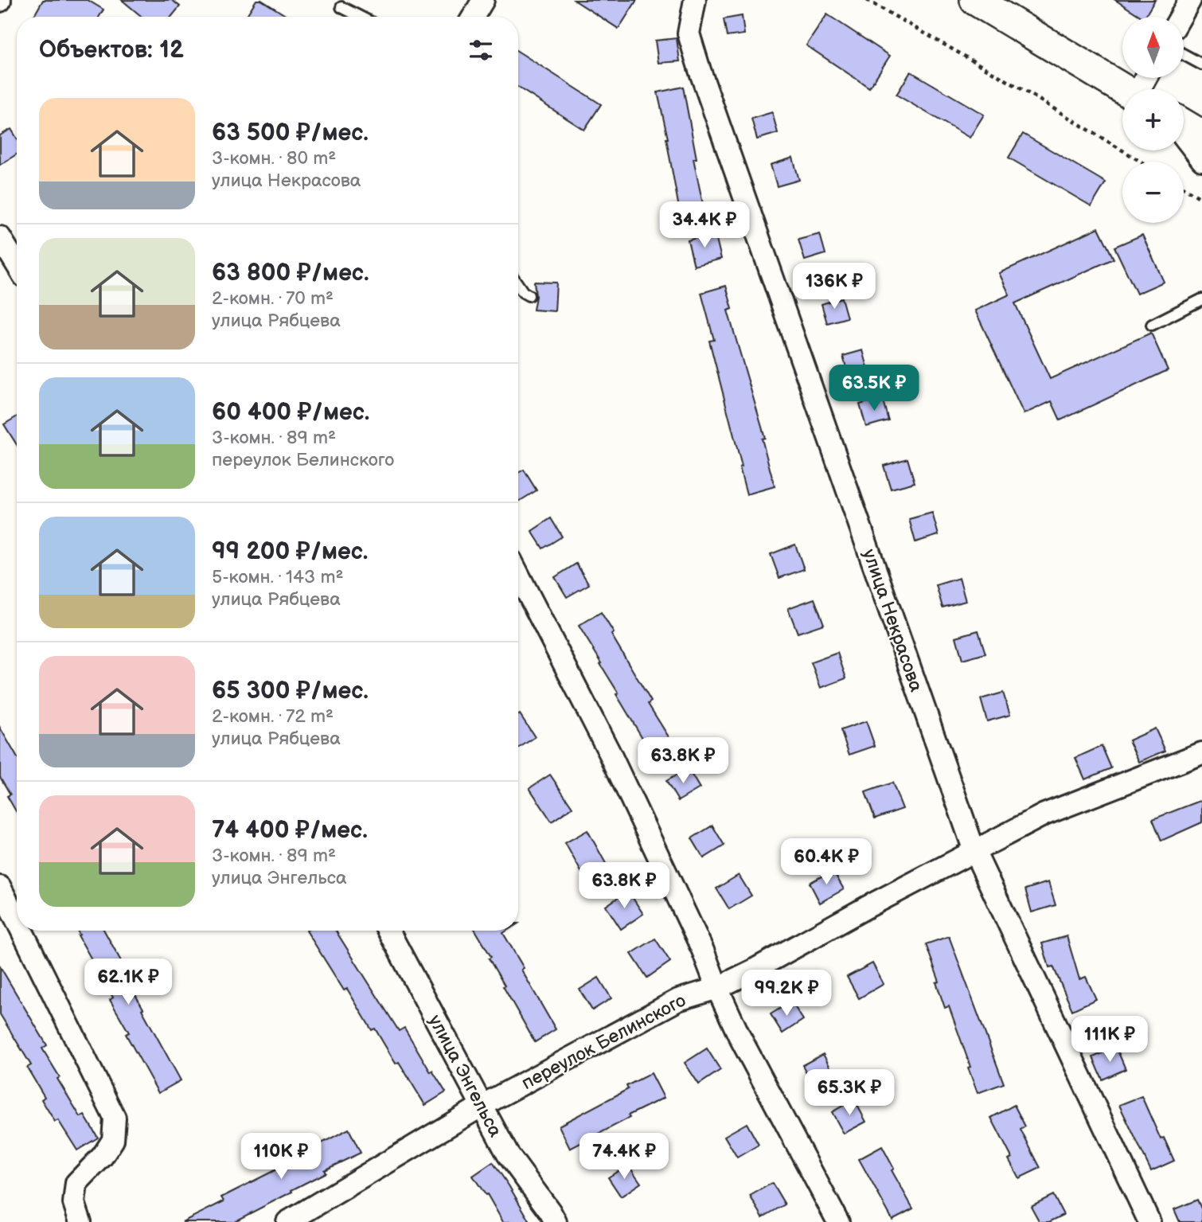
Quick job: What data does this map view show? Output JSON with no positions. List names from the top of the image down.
{
  "streets": {
    "street": ["улица Некрасова", "переулок Белинского", "улица Энгельса"]
  },
  "crossings": [
    ["улица Некрасова", "переулок Белинского"],
    ["переулок Белинского", "улица Энгельса"]
  ],
  "north": "top",
  "page": {
    "map_buttons": ["+", "−"],
    "heading": "Объектов: 12",
    "list": [
      {
        "name": "63 500 ₽/мес.",
        "note": "3-комн. · 80 m² · улица Некрасова"
      },
      {
        "name": "63 800 ₽/мес.",
        "note": "2-комн. · 70 m² · улица Рябцева"
      },
      {
        "name": "60 400 ₽/мес.",
        "note": "3-комн. · 89 m² · переулок Белинского"
      },
      {
        "name": "99 200 ₽/мес.",
        "note": "5-комн. · 143 m² · улица Рябцева"
      },
      {
        "name": "65 300 ₽/мес.",
        "note": "2-комн. · 72 m² · улица Рябцева"
      },
      {
        "name": "74 400 ₽/мес.",
        "note": "3-комн. · 89 m² · улица Энгельса"
      }
    ],
    "price": [
      "34.4K ₽",
      "136K ₽",
      "63.5K ₽",
      "63.8K ₽",
      "60.4K ₽",
      "63.8K ₽",
      "62.1K ₽",
      "99.2K ₽",
      "111K ₽",
      "65.3K ₽",
      "110K ₽",
      "74.4K ₽"
    ]
  }
}
